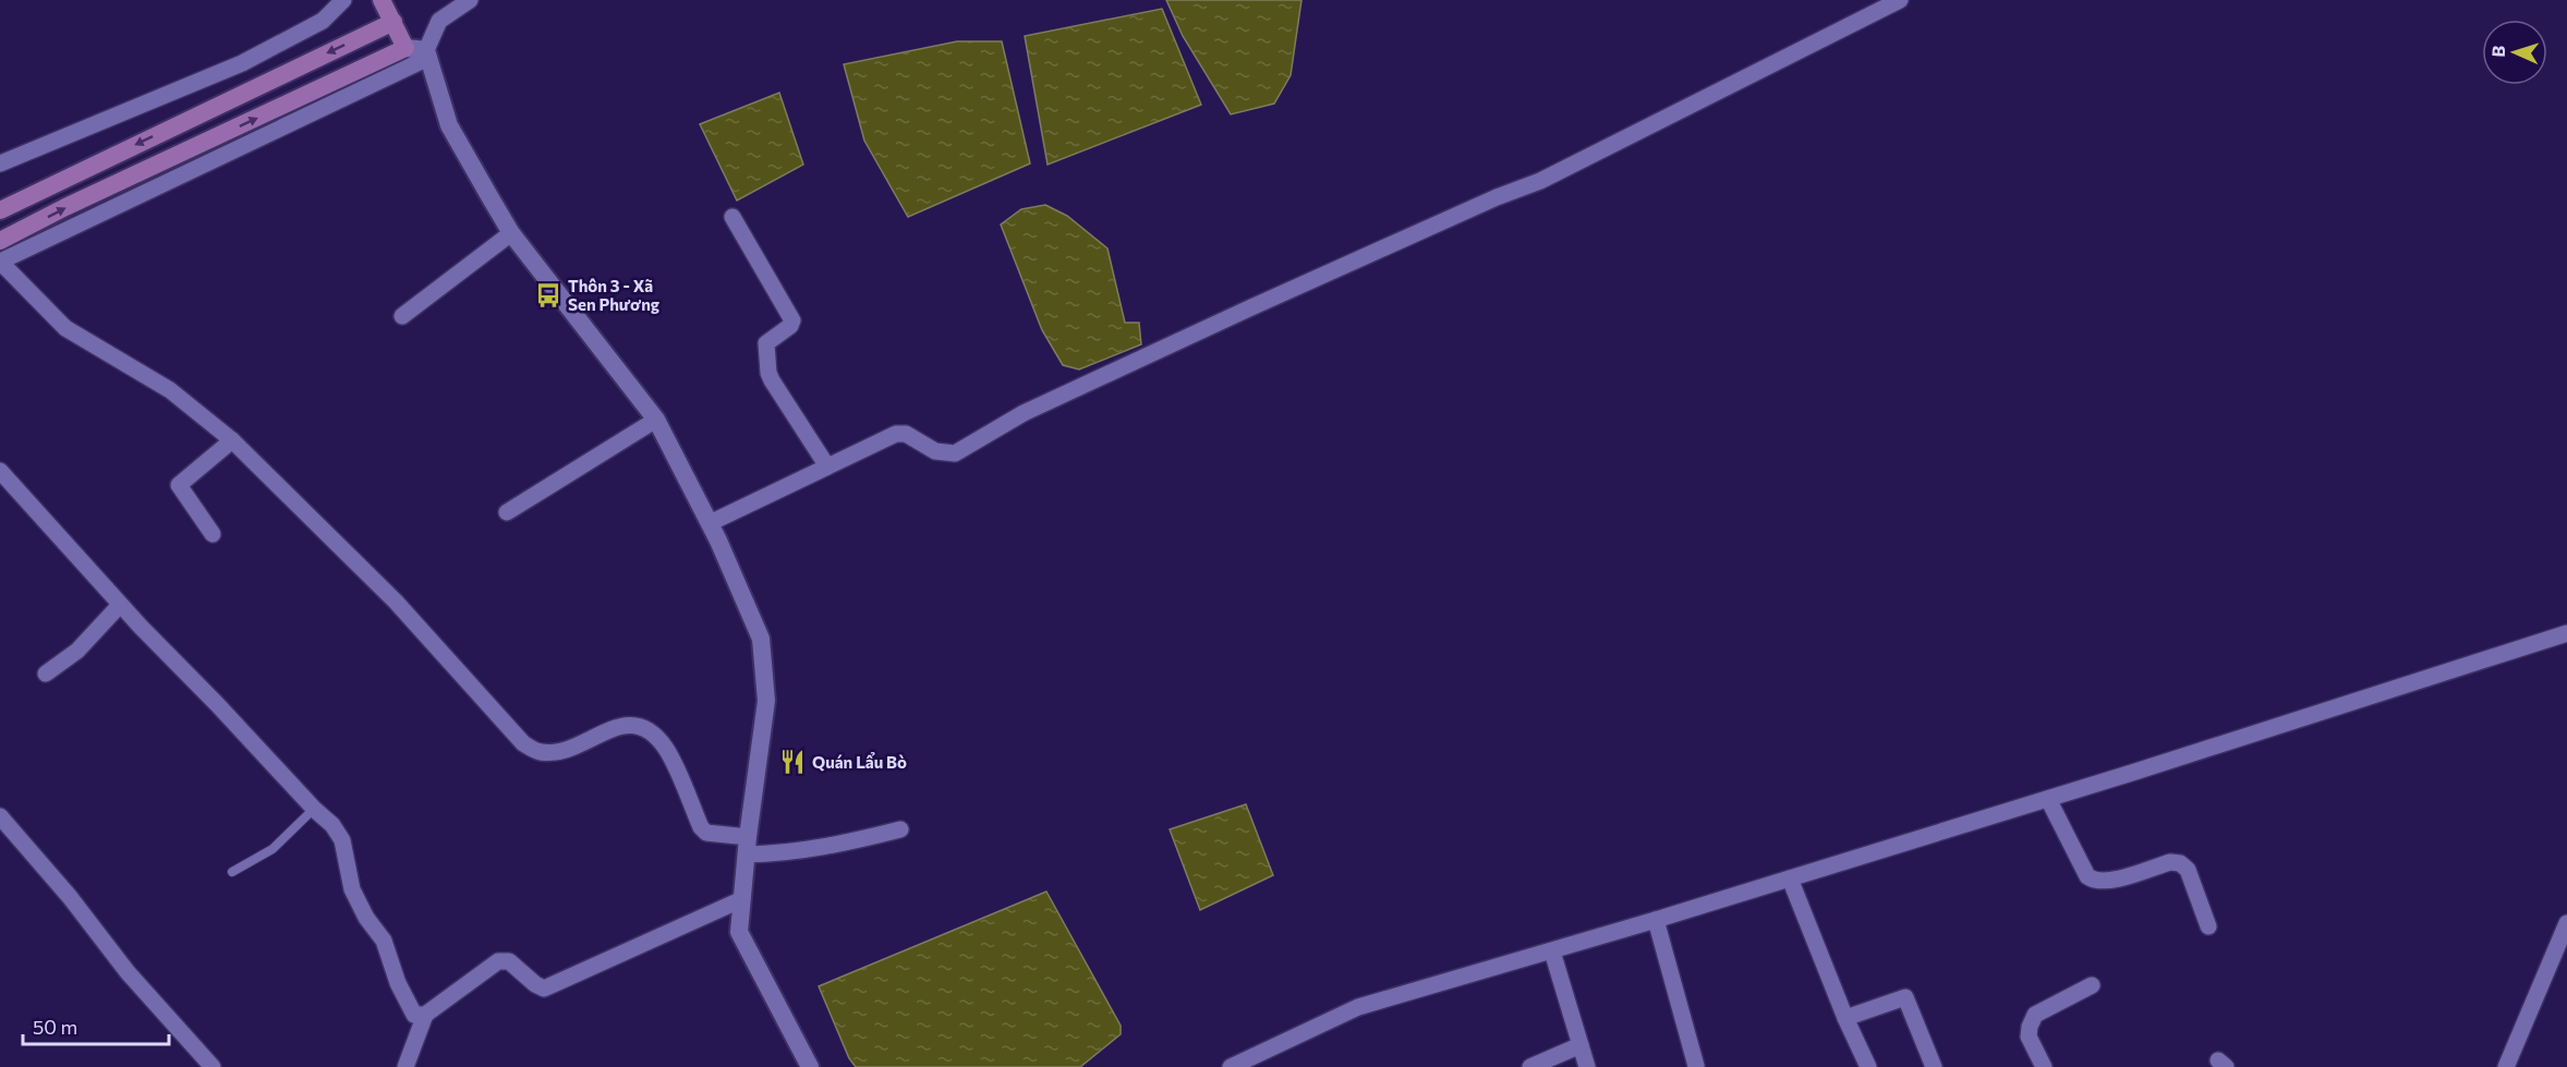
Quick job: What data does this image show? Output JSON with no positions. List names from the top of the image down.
{
  "places": {
    "bus stop": ["Thôn 3 - Xã Sen Phương"],
    "restaurant": ["Quán Lẩu Bò"]
  },
  "scale_bar": "50 m",
  "north": "left"
}
